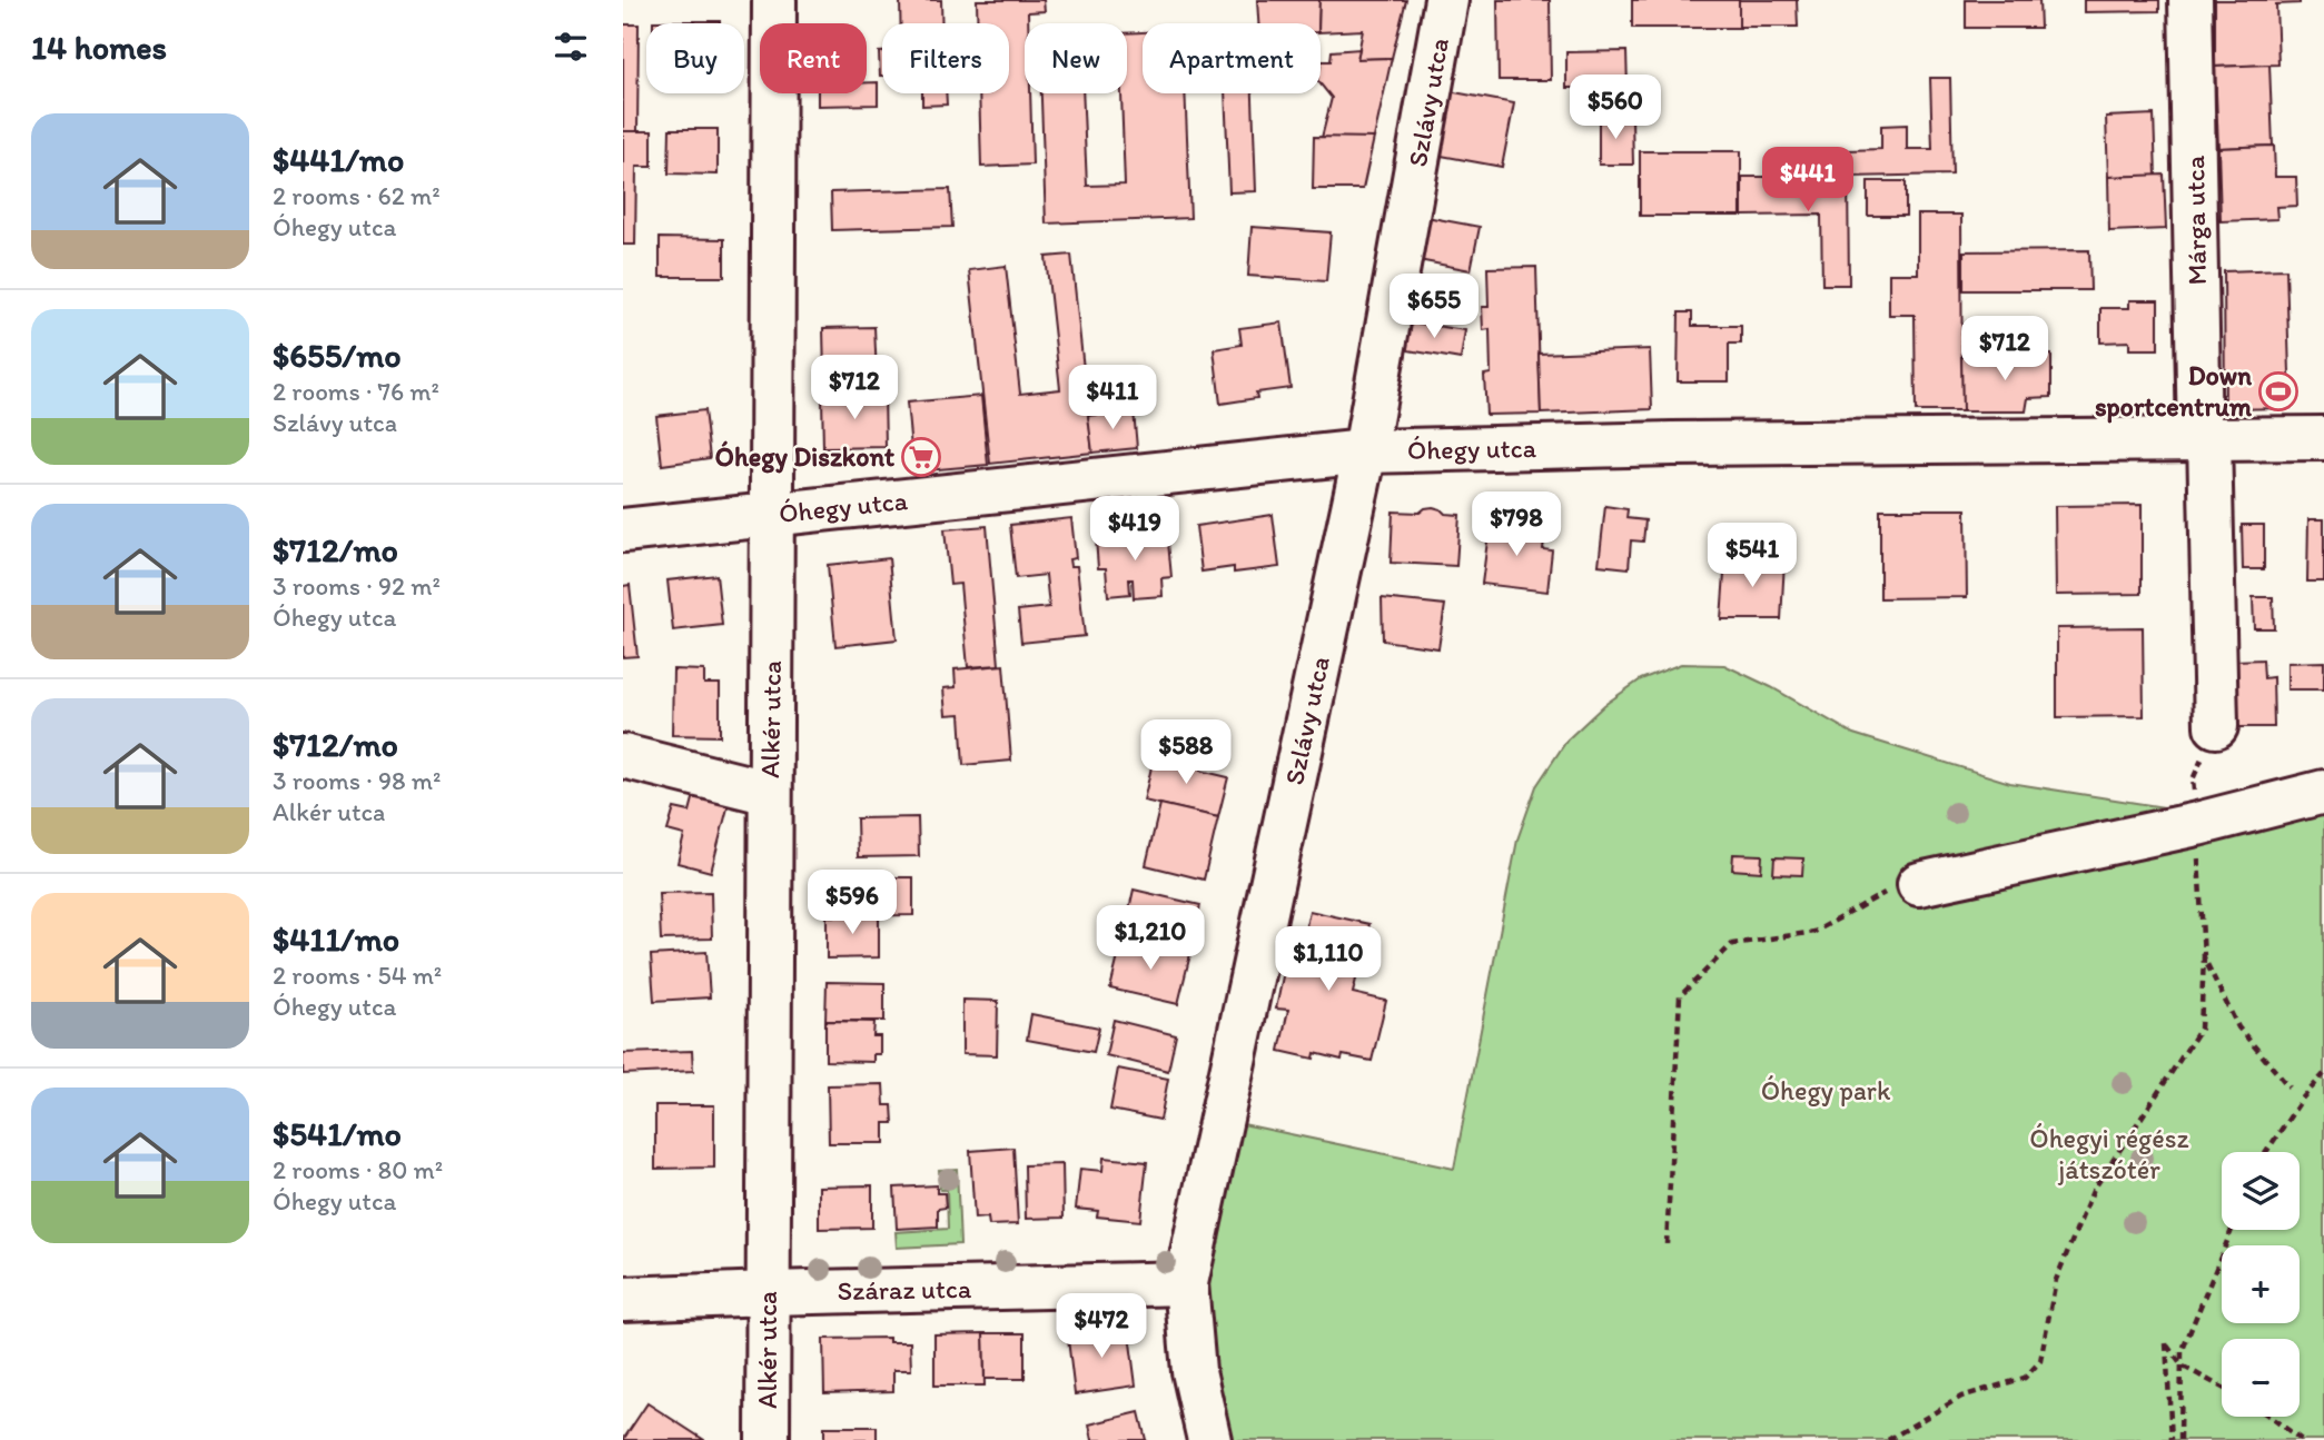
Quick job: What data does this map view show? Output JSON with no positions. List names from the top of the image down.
{
  "streets": {
    "street": [
      "Szlávy utca",
      "Márga utca",
      "Óhegy utca",
      "Alkér utca",
      "Száraz utca"
    ]
  },
  "crossings": [
    ["Szlávy utca", "Óhegy utca"],
    ["Szlávy utca", "Száraz utca"],
    ["Márga utca", "Óhegy utca"],
    ["Óhegy utca", "Alkér utca"],
    ["Alkér utca", "Száraz utca"]
  ],
  "parks": ["Óhegy park", "Óhegyi régész játszótér"],
  "places": {
    "sports": ["Down sportcentrum"],
    "supermarket": ["Óhegy Diszkont"]
  },
  "page": {
    "heading": "14 homes",
    "chip": [
      "Buy",
      "Rent",
      "Filters",
      "New",
      "Apartment"
    ],
    "price": [
      "$560",
      "$441",
      "$655",
      "$712",
      "$712",
      "$411",
      "$798",
      "$419",
      "$541",
      "$588",
      "$596",
      "$1,210",
      "$1,110",
      "$472"
    ],
    "list": [
      {
        "name": "$441/mo",
        "note": "2 rooms · 62 m² · Óhegy utca"
      },
      {
        "name": "$655/mo",
        "note": "2 rooms · 76 m² · Szlávy utca"
      },
      {
        "name": "$712/mo",
        "note": "3 rooms · 92 m² · Óhegy utca"
      },
      {
        "name": "$712/mo",
        "note": "3 rooms · 98 m² · Alkér utca"
      },
      {
        "name": "$411/mo",
        "note": "2 rooms · 54 m² · Óhegy utca"
      },
      {
        "name": "$541/mo",
        "note": "2 rooms · 80 m² · Óhegy utca"
      }
    ],
    "map_buttons": ["+", "−"]
  }
}
